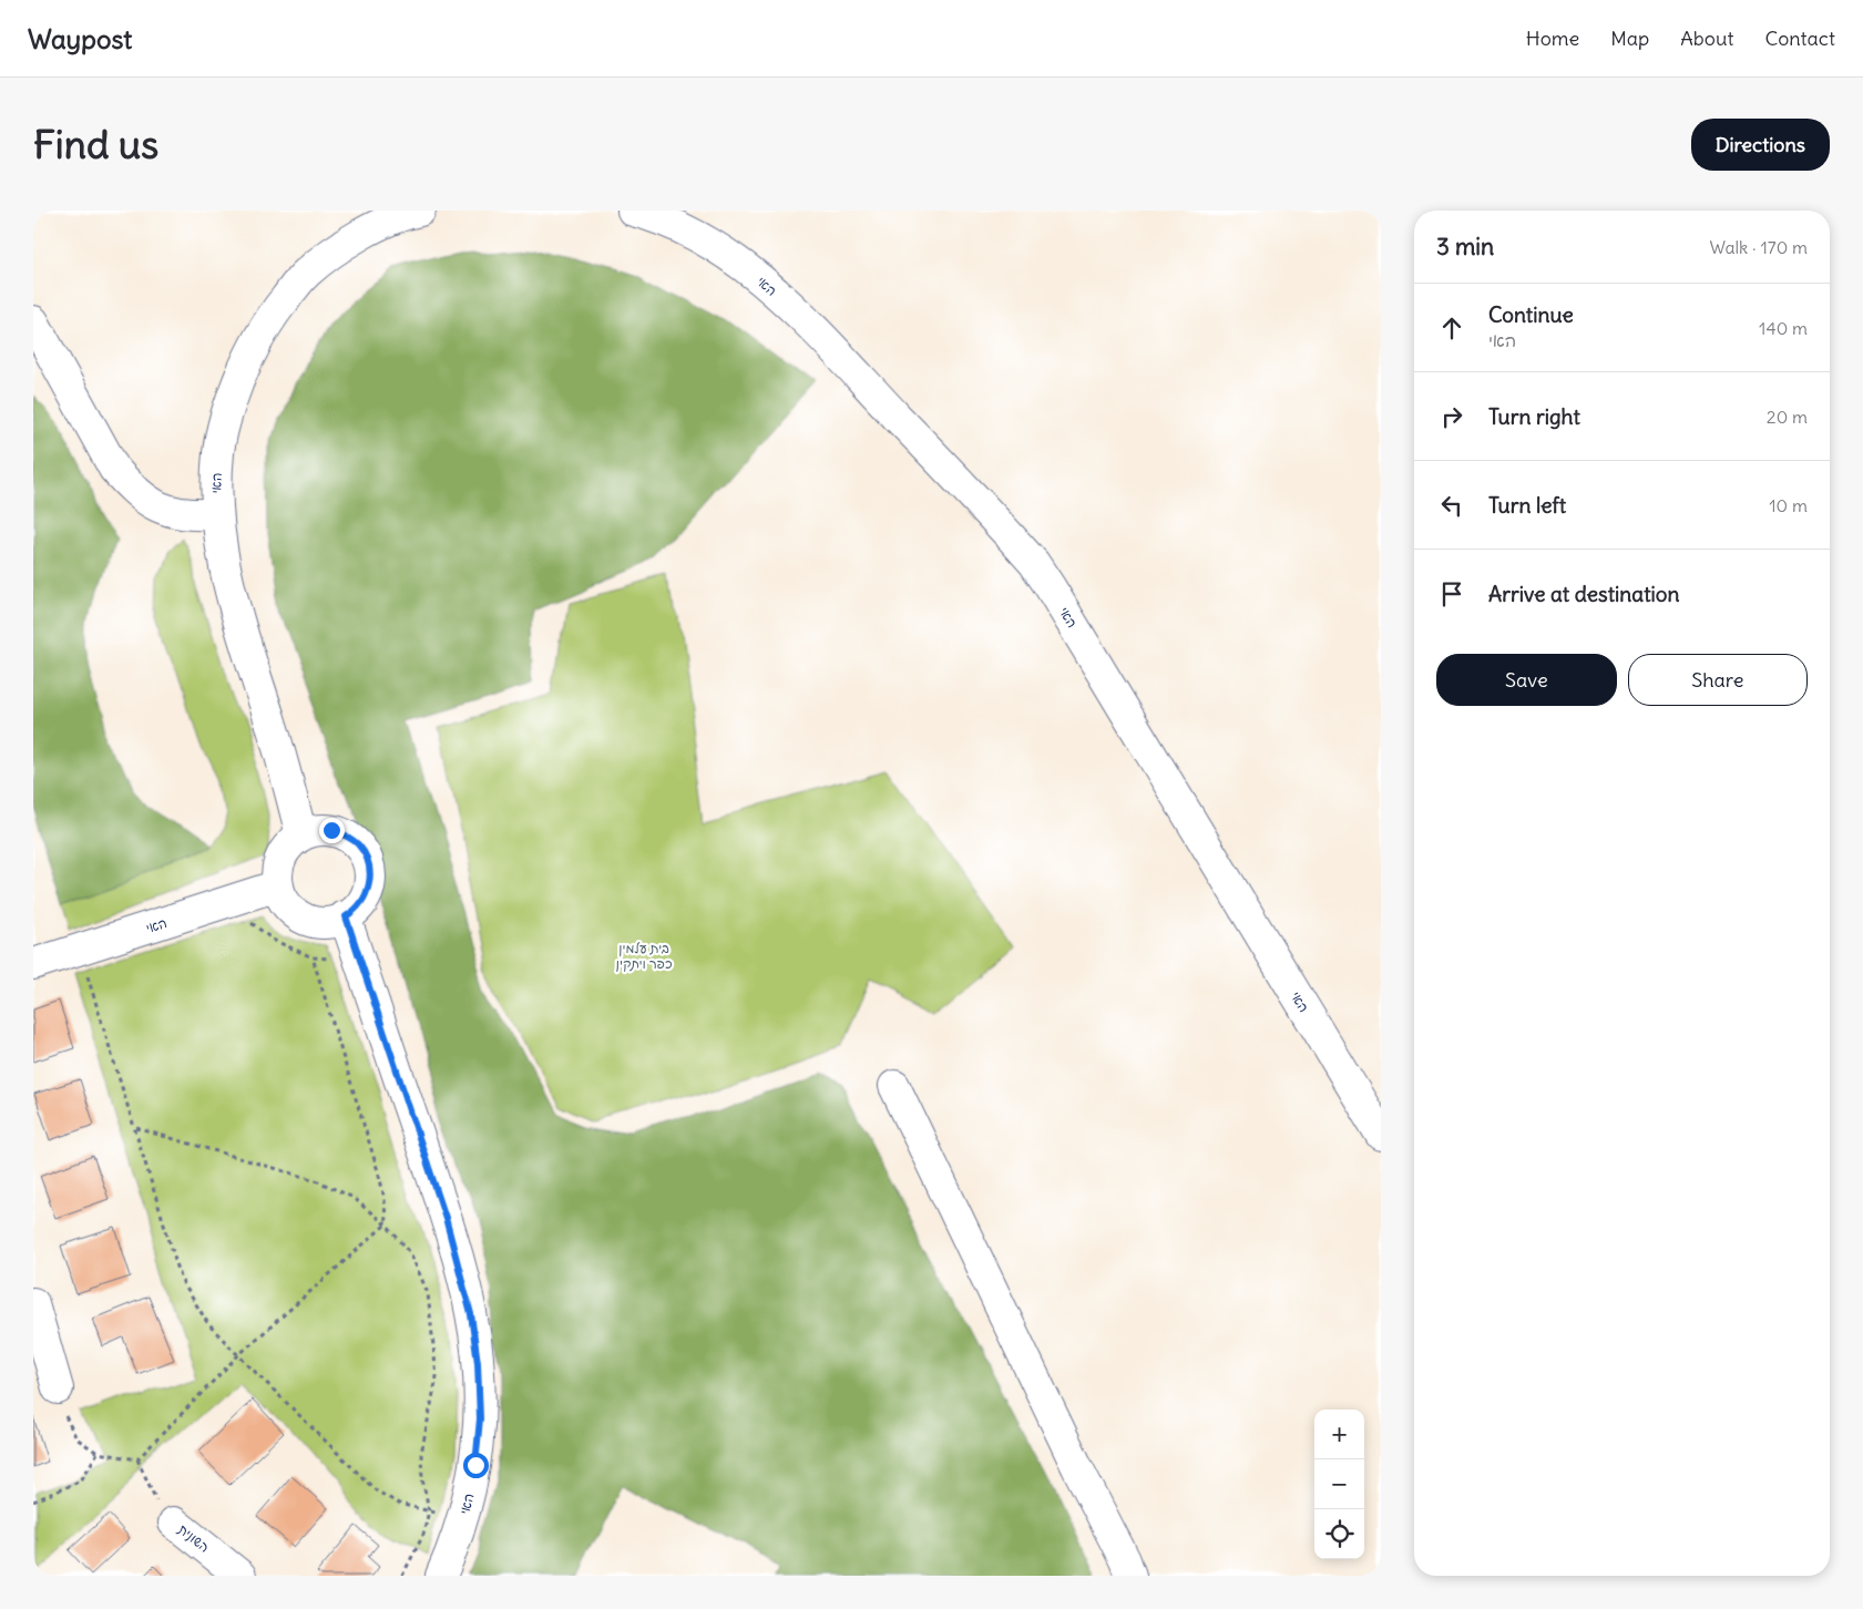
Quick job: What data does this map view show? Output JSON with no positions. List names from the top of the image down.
{
  "streets": {
    "street": ["האי", "השונית"]
  },
  "parks": ["בית עלמין כפר ויתקין"],
  "page": {
    "header": "Waypost",
    "nav": [
      "Home",
      "Map",
      "About",
      "Contact"
    ],
    "buttons": [
      "Directions",
      ["Save", "Share"]
    ],
    "title": "Find us",
    "heading": ["3 min", "Walk · 170 m"],
    "list": [
      ["Continue", "האי", "140 m"],
      ["Turn right", "20 m"],
      ["Turn left", "10 m"],
      "Arrive at destination"
    ],
    "map_buttons": ["+", "−"]
  }
}
